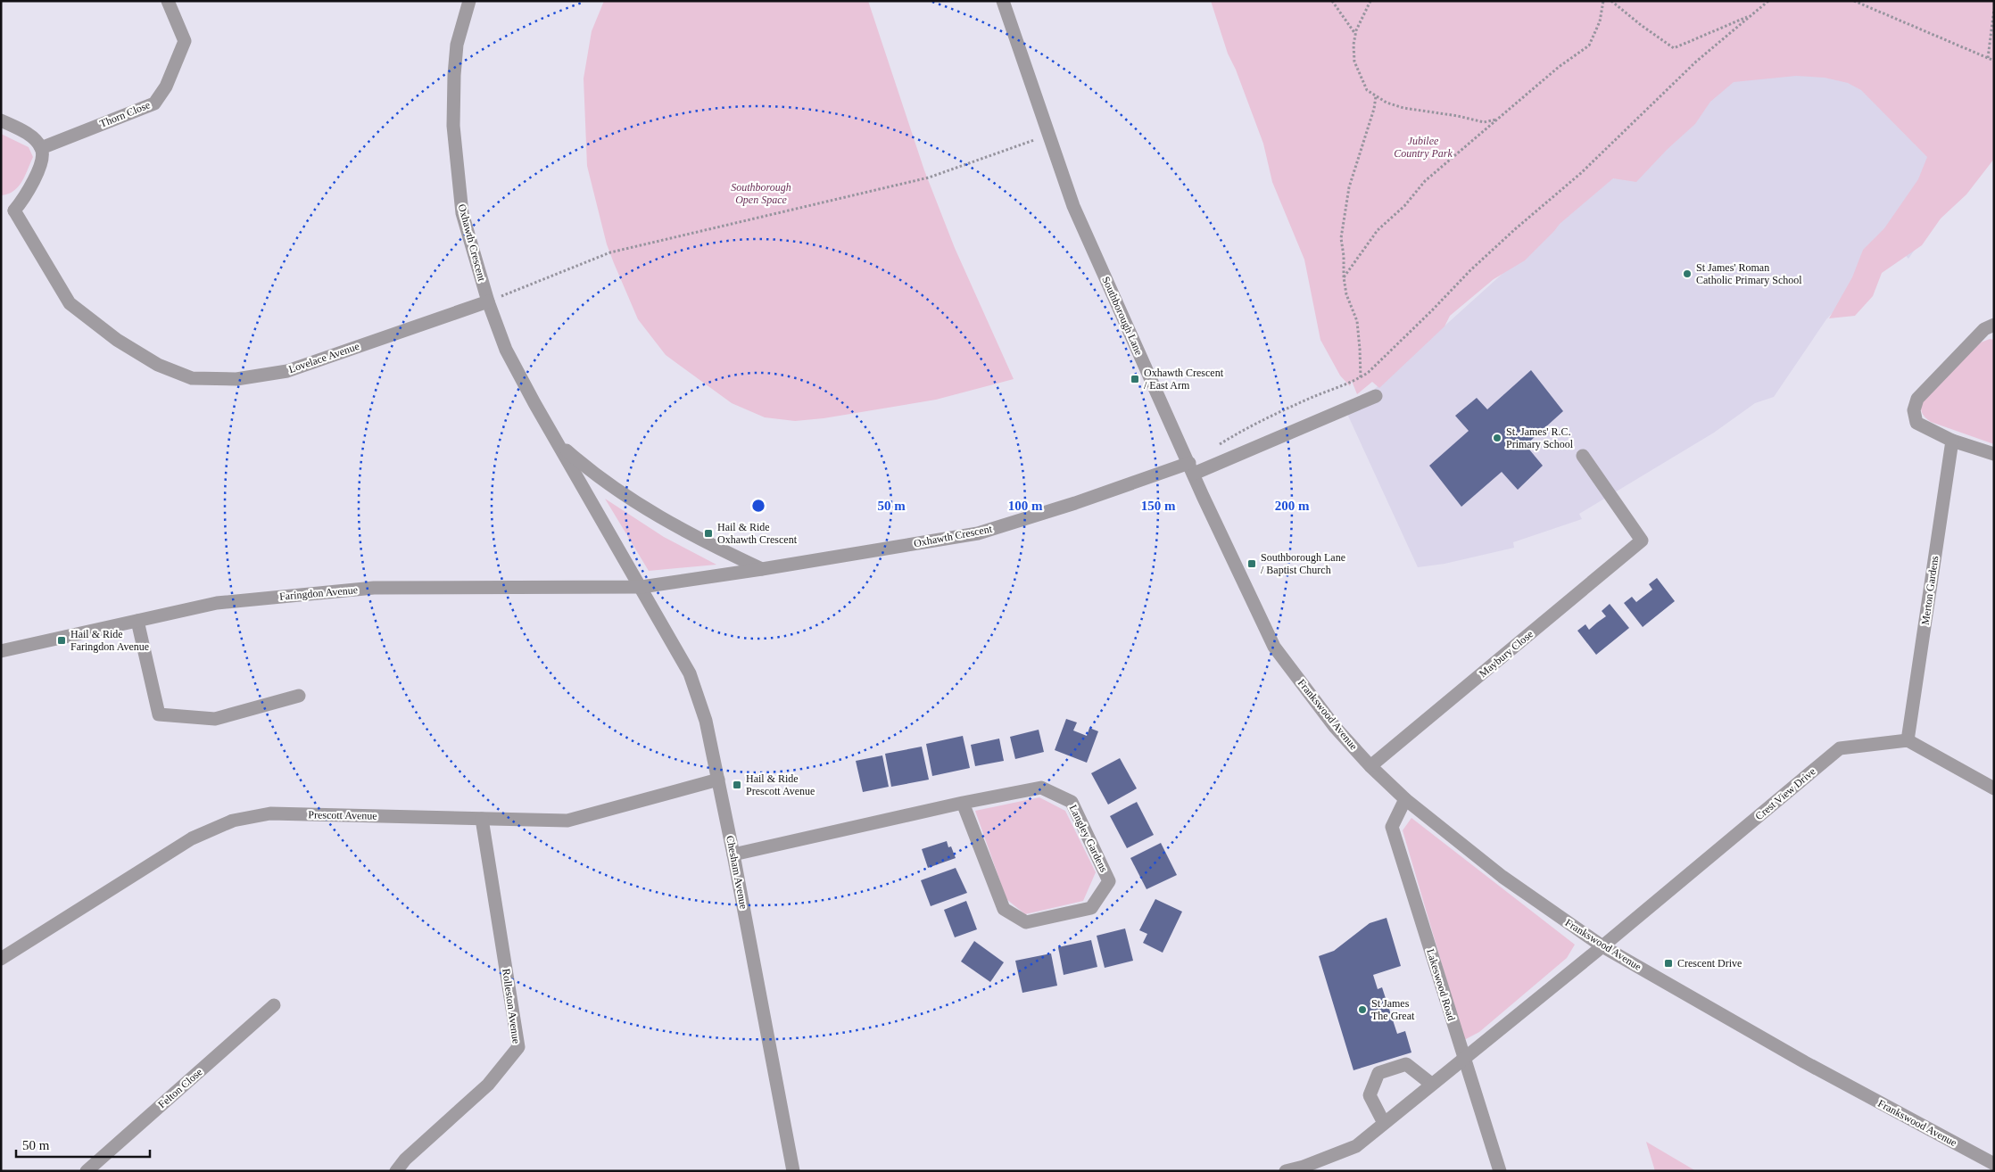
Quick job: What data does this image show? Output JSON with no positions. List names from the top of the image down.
{
  "streets": {
    "street": [
      "Thorn Close",
      "Oxhawth Crescent",
      "Southborough Lane",
      "Lovelace Avenue",
      "Merton Gardens",
      "Faringdon Avenue",
      "Maybury Close",
      "Frankswood Avenue",
      "Crest View Drive",
      "Prescott Avenue",
      "Langley Gardens",
      "Chesham Avenue",
      "Lakeswood Road",
      "Rolleston Avenue",
      "Felton Close"
    ]
  },
  "crossings": [
    ["Oxhawth Crescent", "Southborough Lane"],
    ["Oxhawth Crescent", "Lovelace Avenue"],
    ["Oxhawth Crescent", "Faringdon Avenue"],
    ["Oxhawth Crescent", "Chesham Avenue"],
    ["Southborough Lane", "Frankswood Avenue"],
    ["Merton Gardens", "Crest View Drive"],
    ["Faringdon Avenue", "Chesham Avenue"],
    ["Maybury Close", "Frankswood Avenue"],
    ["Frankswood Avenue", "Crest View Drive"],
    ["Frankswood Avenue", "Lakeswood Road"],
    ["Prescott Avenue", "Chesham Avenue"],
    ["Prescott Avenue", "Rolleston Avenue"],
    ["Langley Gardens", "Chesham Avenue"]
  ],
  "parks": ["Jubilee Country Park", "Southborough Open Space"],
  "places": {
    "other": ["St James' Roman Catholic Primary School", "St. James' R.C. Primary School", "St James The Great"],
    "transit": [
      "Oxhawth Crescent / East Arm",
      "Hail & Ride Oxhawth Crescent",
      "Southborough Lane / Baptist Church",
      "Hail & Ride Faringdon Avenue",
      "Hail & Ride Prescott Avenue",
      "Crescent Drive"
    ]
  },
  "scale_bar": "50 m",
  "rings": [
    "50 m",
    "100 m",
    "150 m",
    "200 m"
  ]
}
